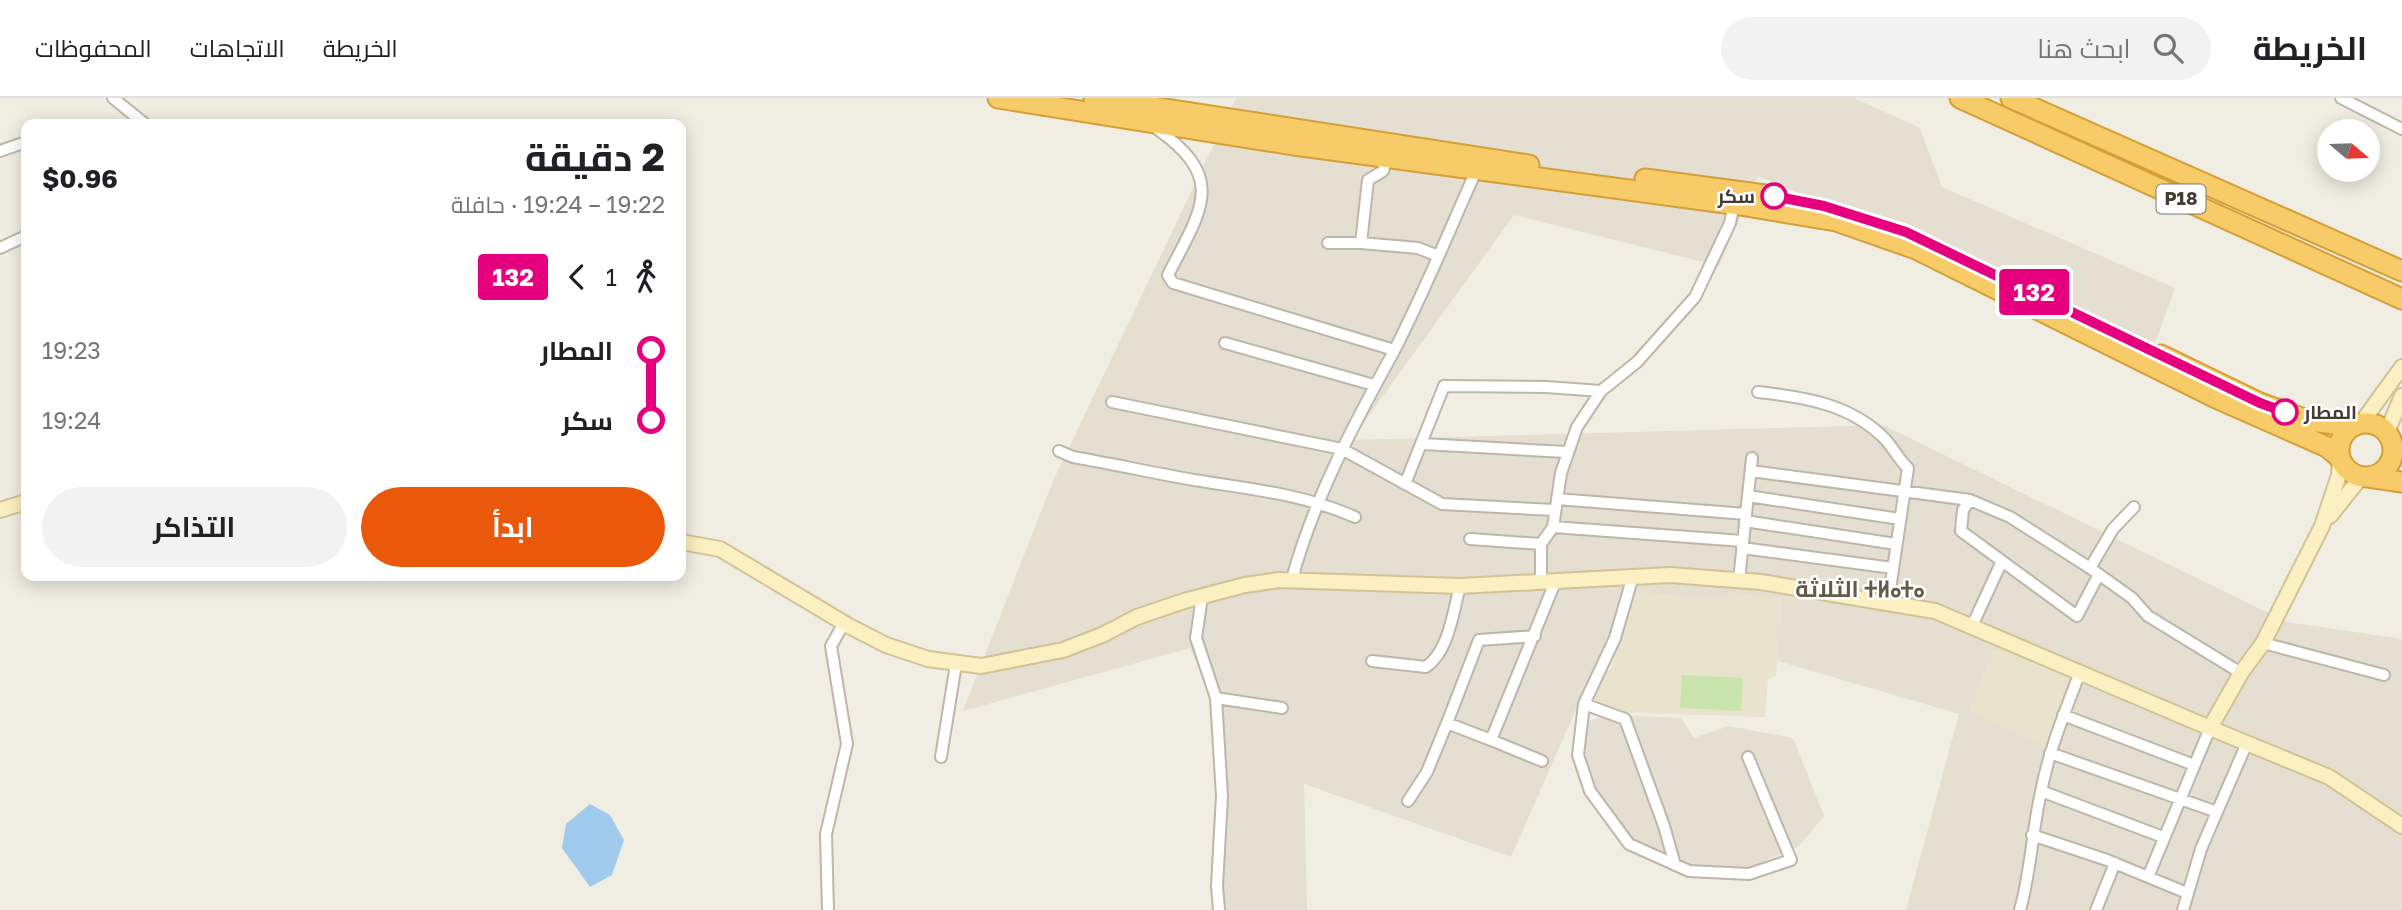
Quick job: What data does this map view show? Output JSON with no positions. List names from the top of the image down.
{
  "streets": {
    "highway": ["P18"]
  },
  "districts": ["الثلاثة ⵜⵍⴰⵜⴰ"],
  "places": ["سكر", "المطار"],
  "lines": ["bus line 132"],
  "north": "right",
  "page": {
    "header": "الخريطة",
    "search": "ابحث هنا",
    "nav": ["الخريطة", "الاتجاهات", "المحفوظات"],
    "on_map": "132",
    "heading": ["2 دقيقة", "19:22 – 19:24 · حافلة", "$0.96"],
    "legs": ["1", "132"],
    "list": [
      {
        "name": "المطار",
        "value": "19:23"
      },
      {
        "name": "سكر",
        "value": "19:24"
      }
    ],
    "buttons": ["ابدأ", "التذاكر"]
  }
}
